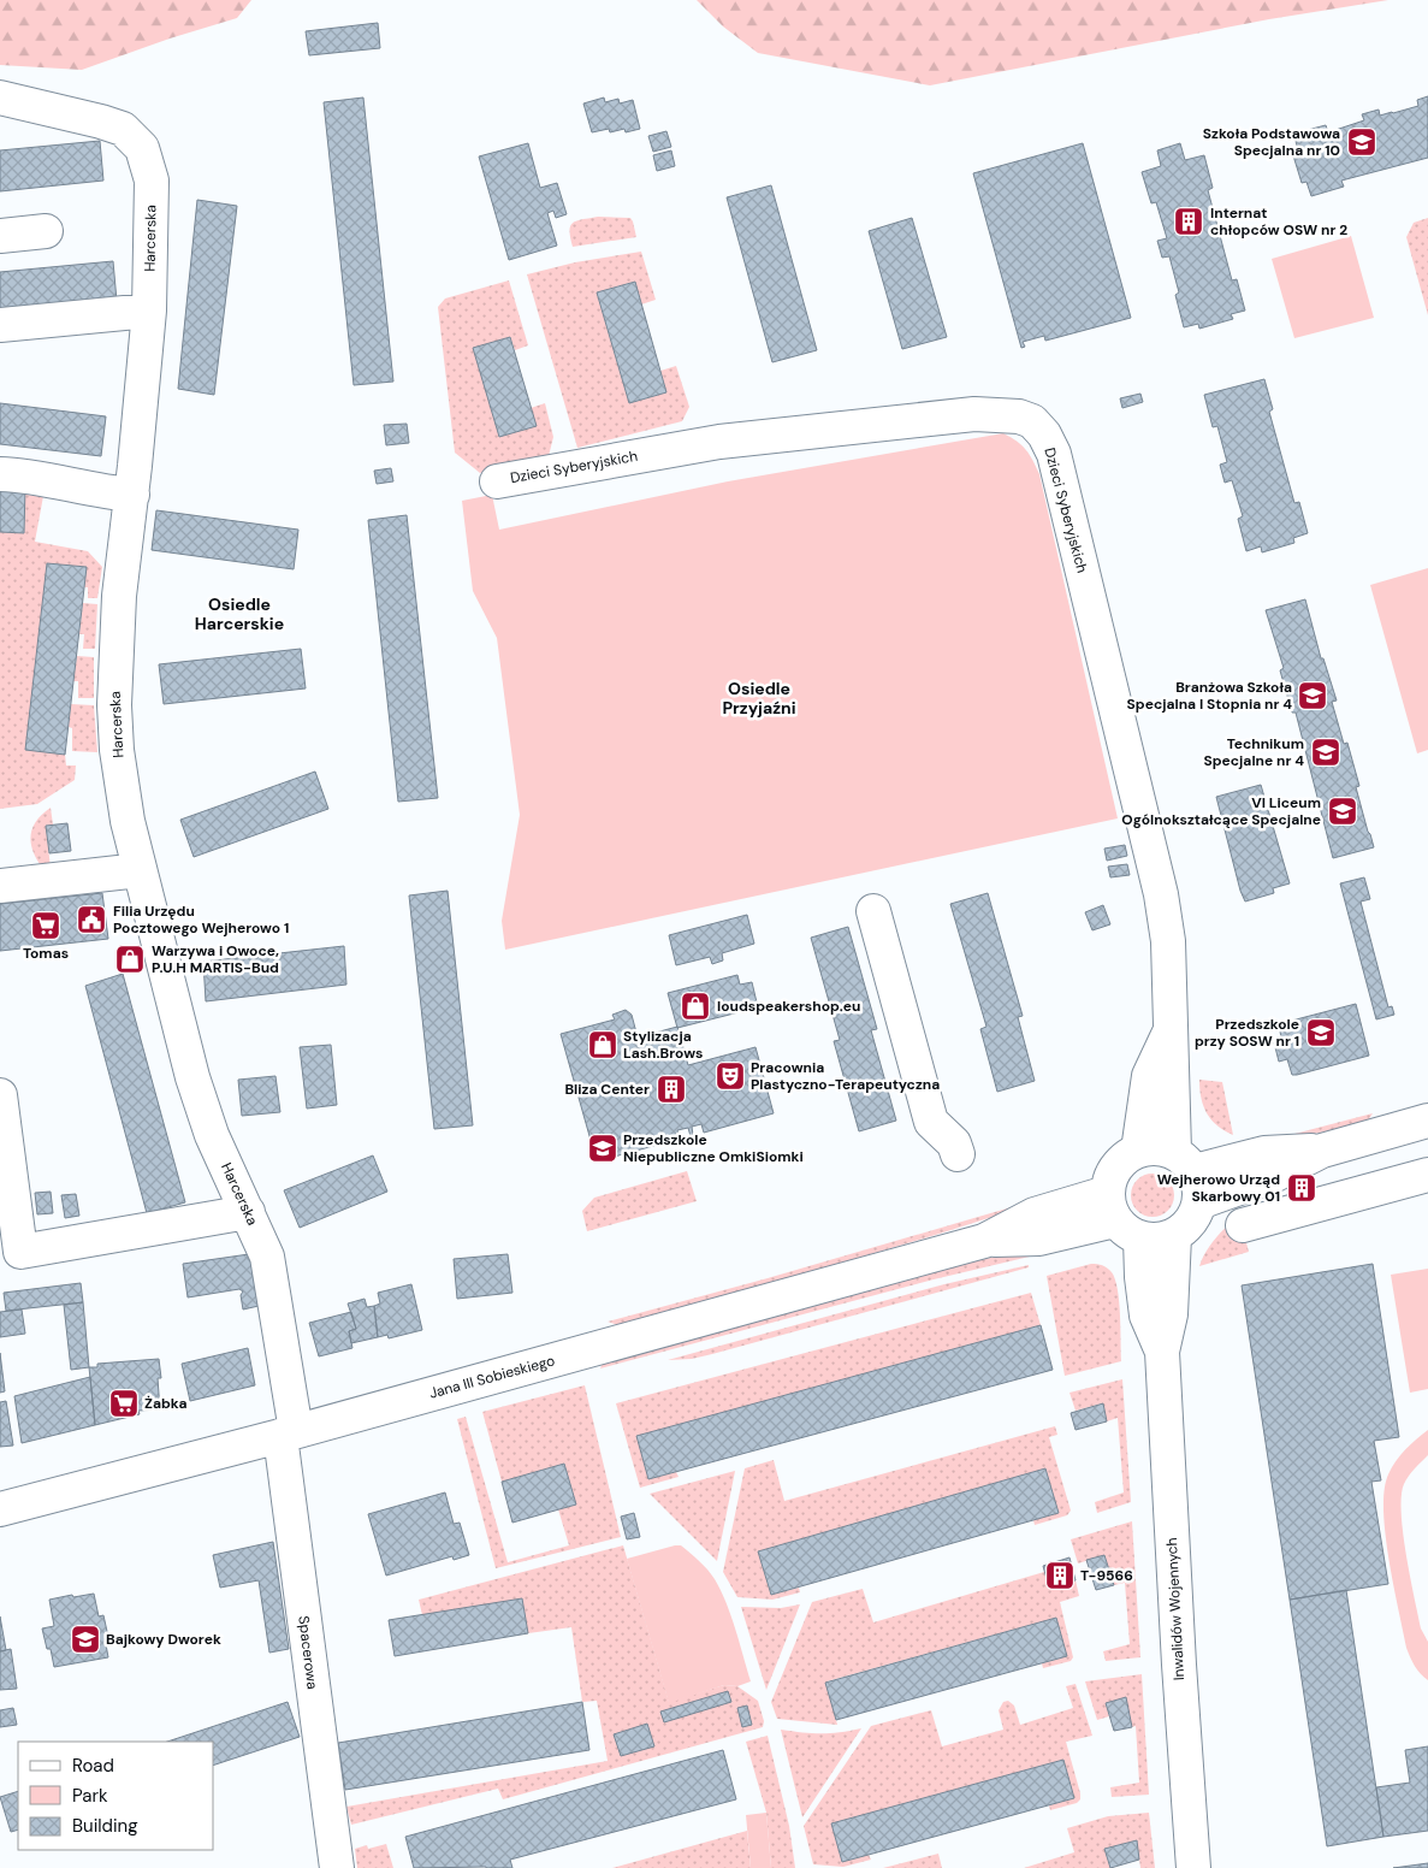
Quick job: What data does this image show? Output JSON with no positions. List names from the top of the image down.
{
  "streets": {
    "street": [
      "Harcerska",
      "Dzieci Syberyjskich",
      "Jana III Sobieskiego",
      "Inwalidów Wojennych",
      "Spacerowa"
    ]
  },
  "crossings": [
    ["Harcerska", "Jana III Sobieskiego"],
    ["Harcerska", "Spacerowa"],
    ["Dzieci Syberyjskich", "Jana III Sobieskiego"],
    ["Dzieci Syberyjskich", "Inwalidów Wojennych"],
    ["Jana III Sobieskiego", "Inwalidów Wojennych"],
    ["Jana III Sobieskiego", "Spacerowa"]
  ],
  "districts": ["Osiedle Harcerskie", "Osiedle Przyjaźni"],
  "places": {
    "school or university": [
      "Szkoła Podstawowa Specjalna nr 10",
      "Branżowa Szkoła Specjalna I Stopnia nr 4",
      "Technikum Specjalne nr 4",
      "VI Liceum Ogólnokształcące Specjalne",
      "Przedszkole przy SOSW nr 1",
      "Przedszkole Niepubliczne OmkiSiomki",
      "Bajkowy Dworek"
    ],
    "building": [
      "Internat chłopców OSW nr 2",
      "Bliza Center",
      "Wejherowo Urząd Skarbowy 01",
      "T-9566"
    ],
    "public building": ["Filia Urzędu Pocztowego Wejherowo 1"],
    "supermarket": ["Tomas", "Żabka"],
    "shop": ["Warzywa i Owoce, P.U.H MARTIS-Bud", "loudspeakershop.eu", "Stylizacja Lash.Brows"],
    "theatre": ["Pracownia Plastyczno-Terapeutyczna"]
  },
  "legend": ["Road", "Park", "Building"]
}
